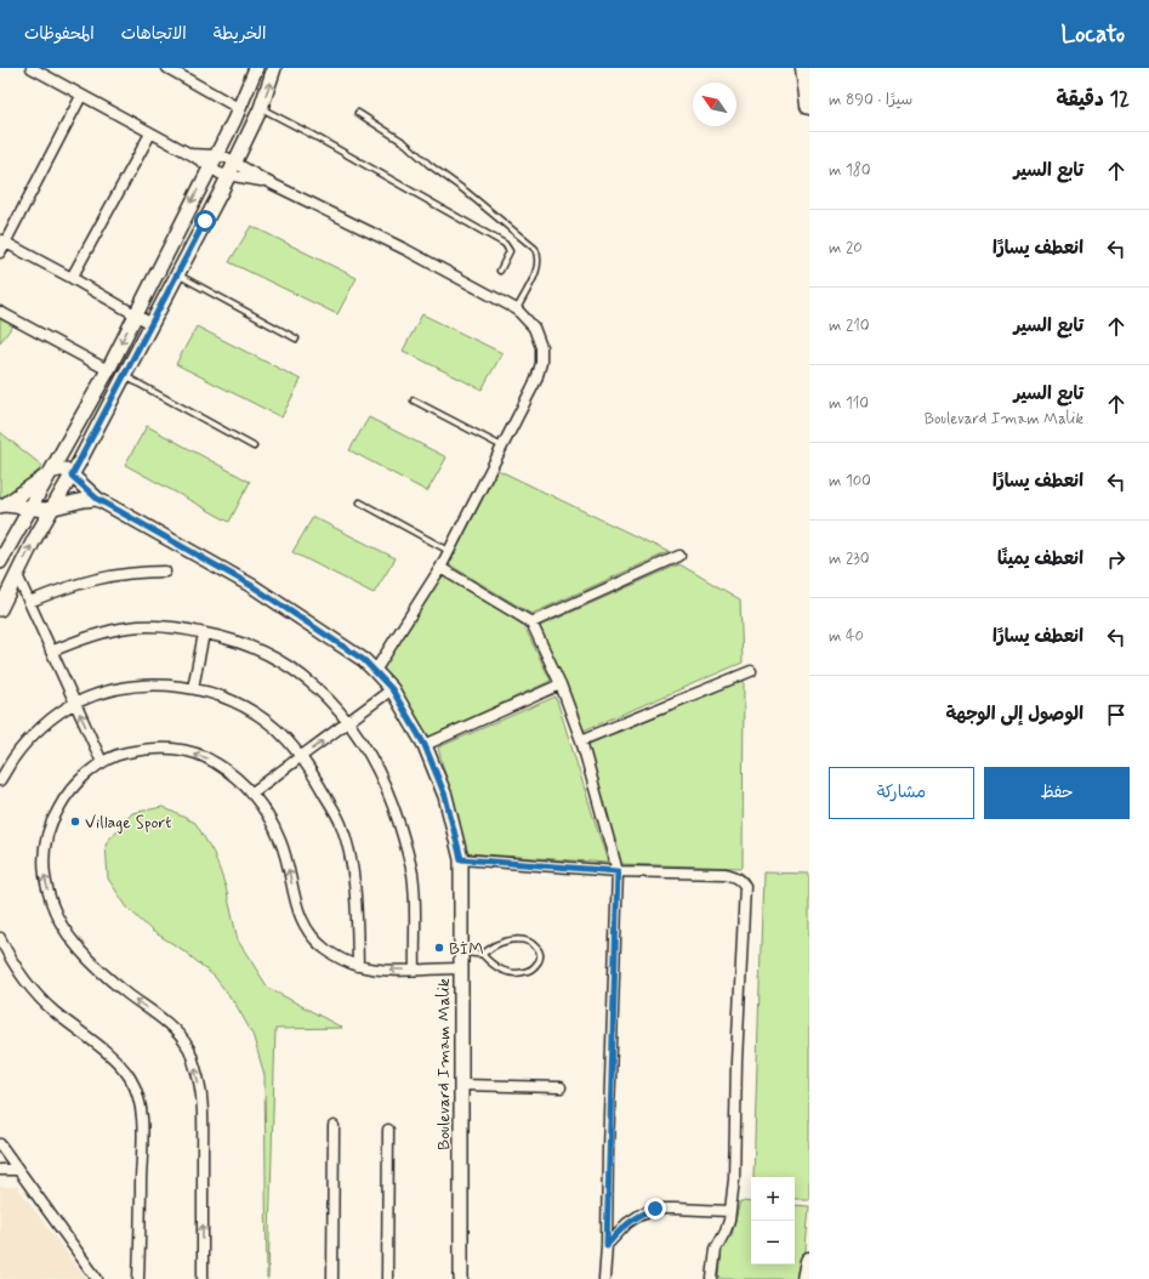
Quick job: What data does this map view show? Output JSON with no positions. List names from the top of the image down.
{
  "streets": {
    "street": ["Boulevard Imam Malik"]
  },
  "places": ["Village Sport", "BİM"],
  "north": "top left",
  "page": {
    "header": "Locato",
    "nav": ["الخريطة", "الاتجاهات", "المحفوظات"],
    "heading": ["12 دقيقة", "سيرًا · 890 m"],
    "list": [
      ["تابع السير", "180 m"],
      ["انعطف يسارًا", "20 m"],
      ["تابع السير", "210 m"],
      ["تابع السير", "Boulevard Imam Malik", "110 m"],
      ["انعطف يسارًا", "100 m"],
      ["انعطف يمينًا", "230 m"],
      ["انعطف يسارًا", "40 m"],
      "الوصول إلى الوجهة"
    ],
    "buttons": ["حفظ", "مشاركة"],
    "map_buttons": ["+", "−"]
  }
}
